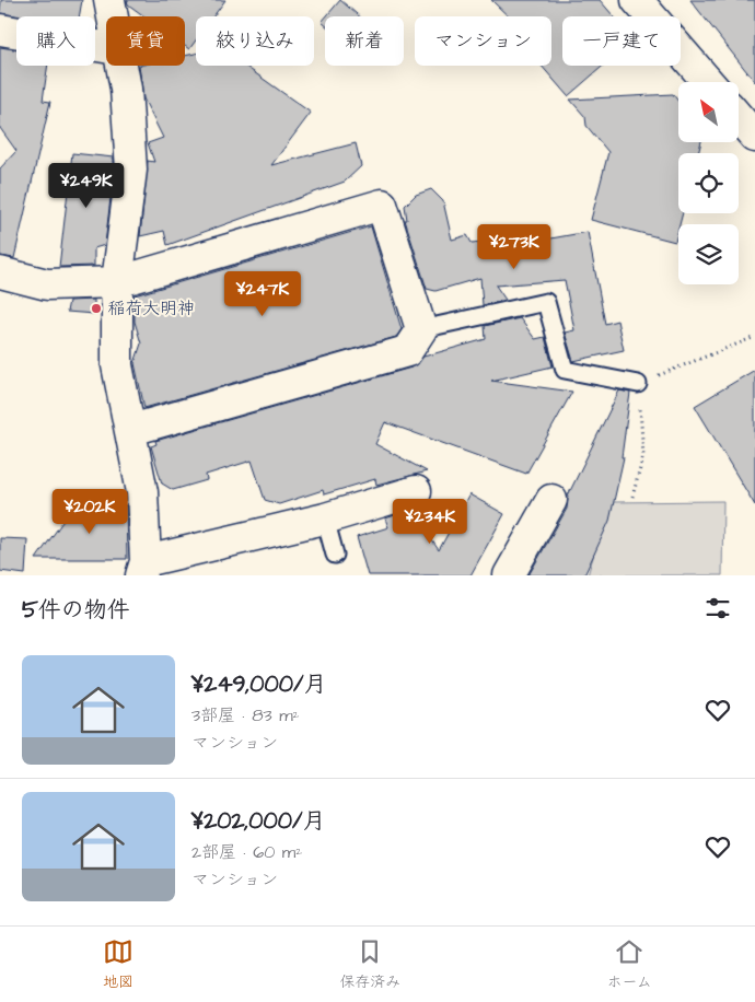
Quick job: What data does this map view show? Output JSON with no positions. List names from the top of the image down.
{
  "places": ["稲荷大明神"],
  "north": "top left",
  "page": {
    "chip": [
      "購入",
      "賃貸",
      "絞り込み",
      "新着",
      "マンション",
      "一戸建て"
    ],
    "price": [
      "¥249K",
      "¥273K",
      "¥247K",
      "¥202K",
      "¥234K"
    ],
    "heading": "5件の物件",
    "list": [
      {
        "name": "¥249,000/月",
        "note": "3部屋 · 83 m² · マンション"
      },
      {
        "name": "¥202,000/月",
        "note": "2部屋 · 60 m² · マンション"
      }
    ],
    "tabs": ["地図", "保存済み", "ホーム"]
  }
}
